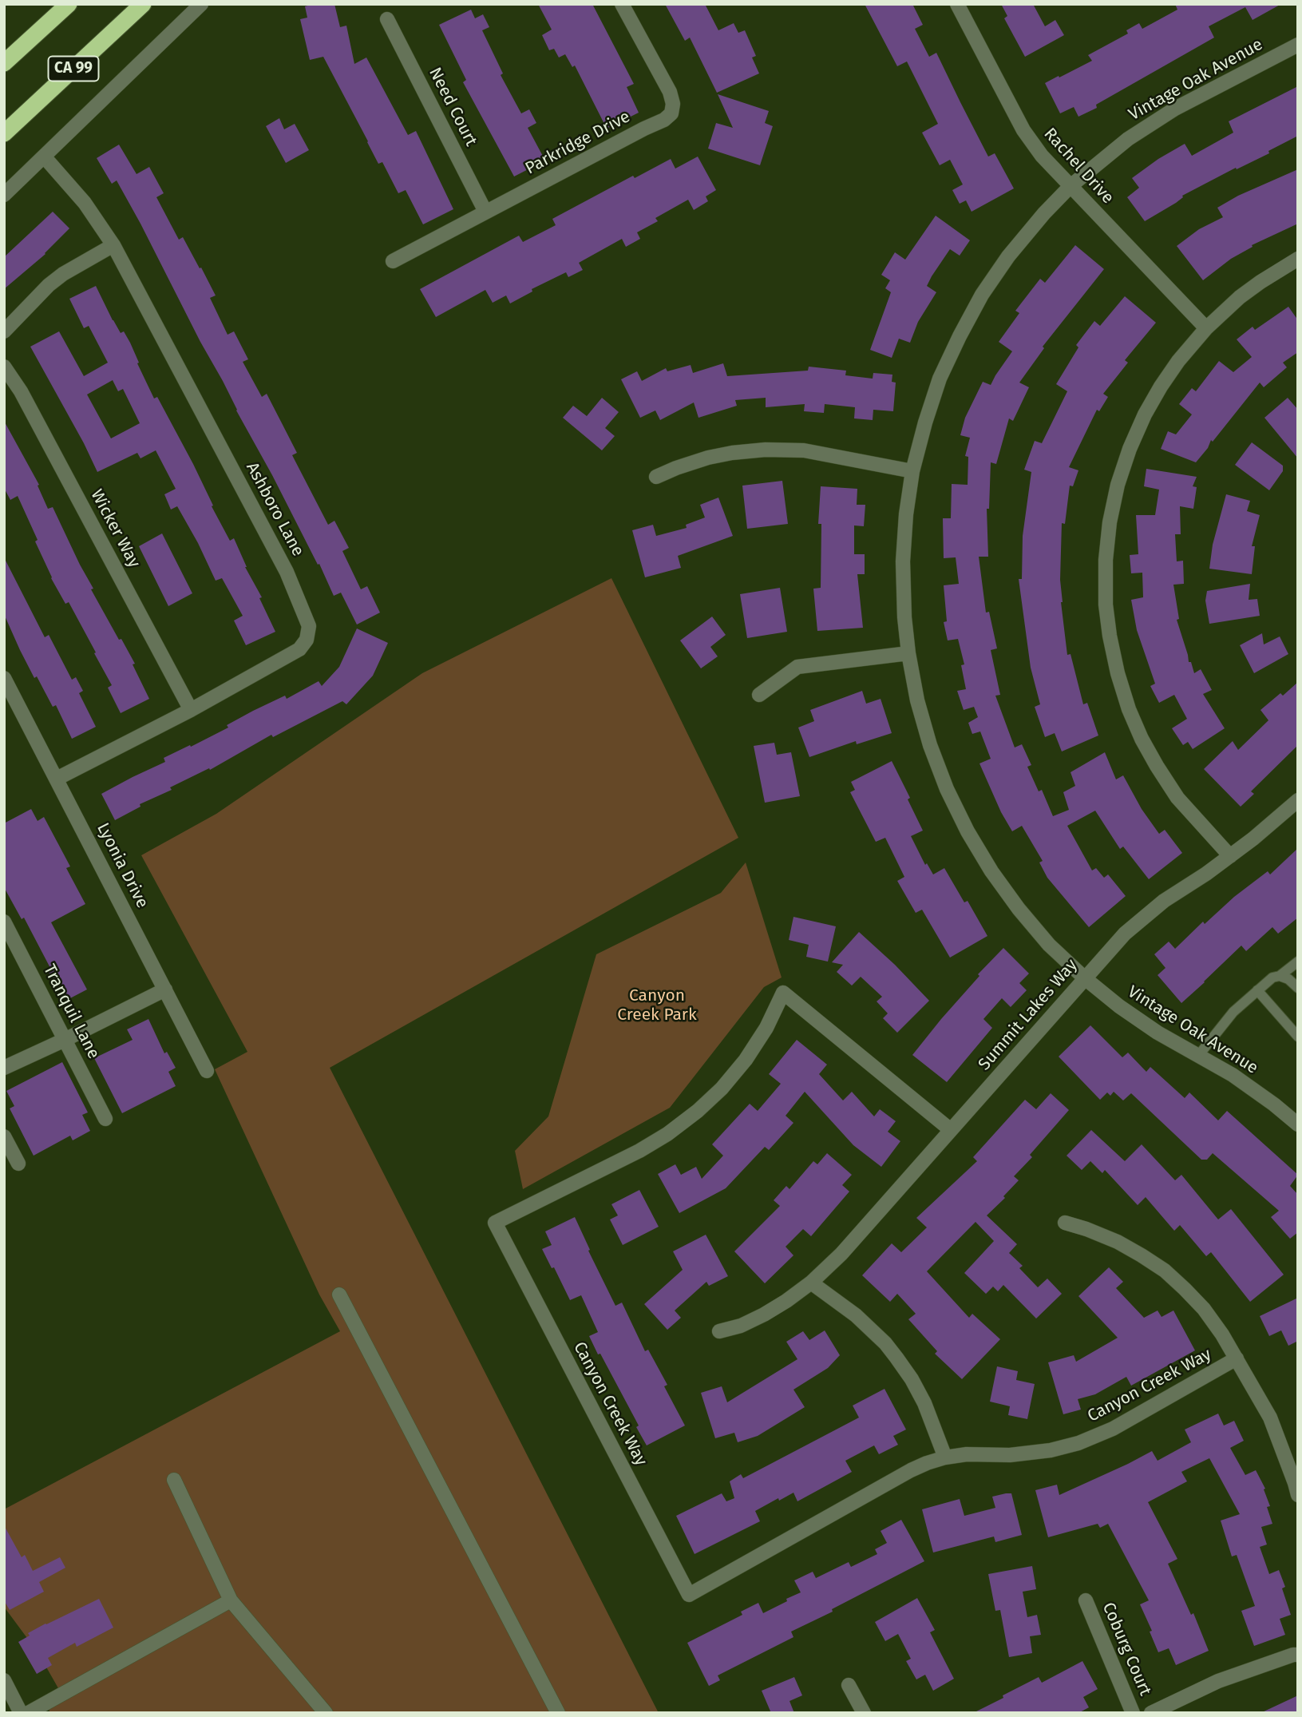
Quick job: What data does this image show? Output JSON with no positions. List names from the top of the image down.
{
  "streets": {
    "highway": ["CA 99"],
    "street": [
      "Vintage Oak Avenue",
      "Need Court",
      "Parkridge Drive",
      "Rachel Drive",
      "Ashboro Lane",
      "Wicker Way",
      "Lyonia Drive",
      "Tranquil Lane",
      "Summit Lakes Way",
      "Canyon Creek Way",
      "Coburg Court"
    ]
  },
  "crossings": [
    ["Vintage Oak Avenue", "Rachel Drive"],
    ["Vintage Oak Avenue", "Summit Lakes Way"],
    ["Need Court", "Parkridge Drive"],
    ["Ashboro Lane", "Wicker Way"],
    ["Ashboro Lane", "Lyonia Drive"],
    ["Summit Lakes Way", "Canyon Creek Way"]
  ],
  "parks": ["Canyon Creek Park"]
}
